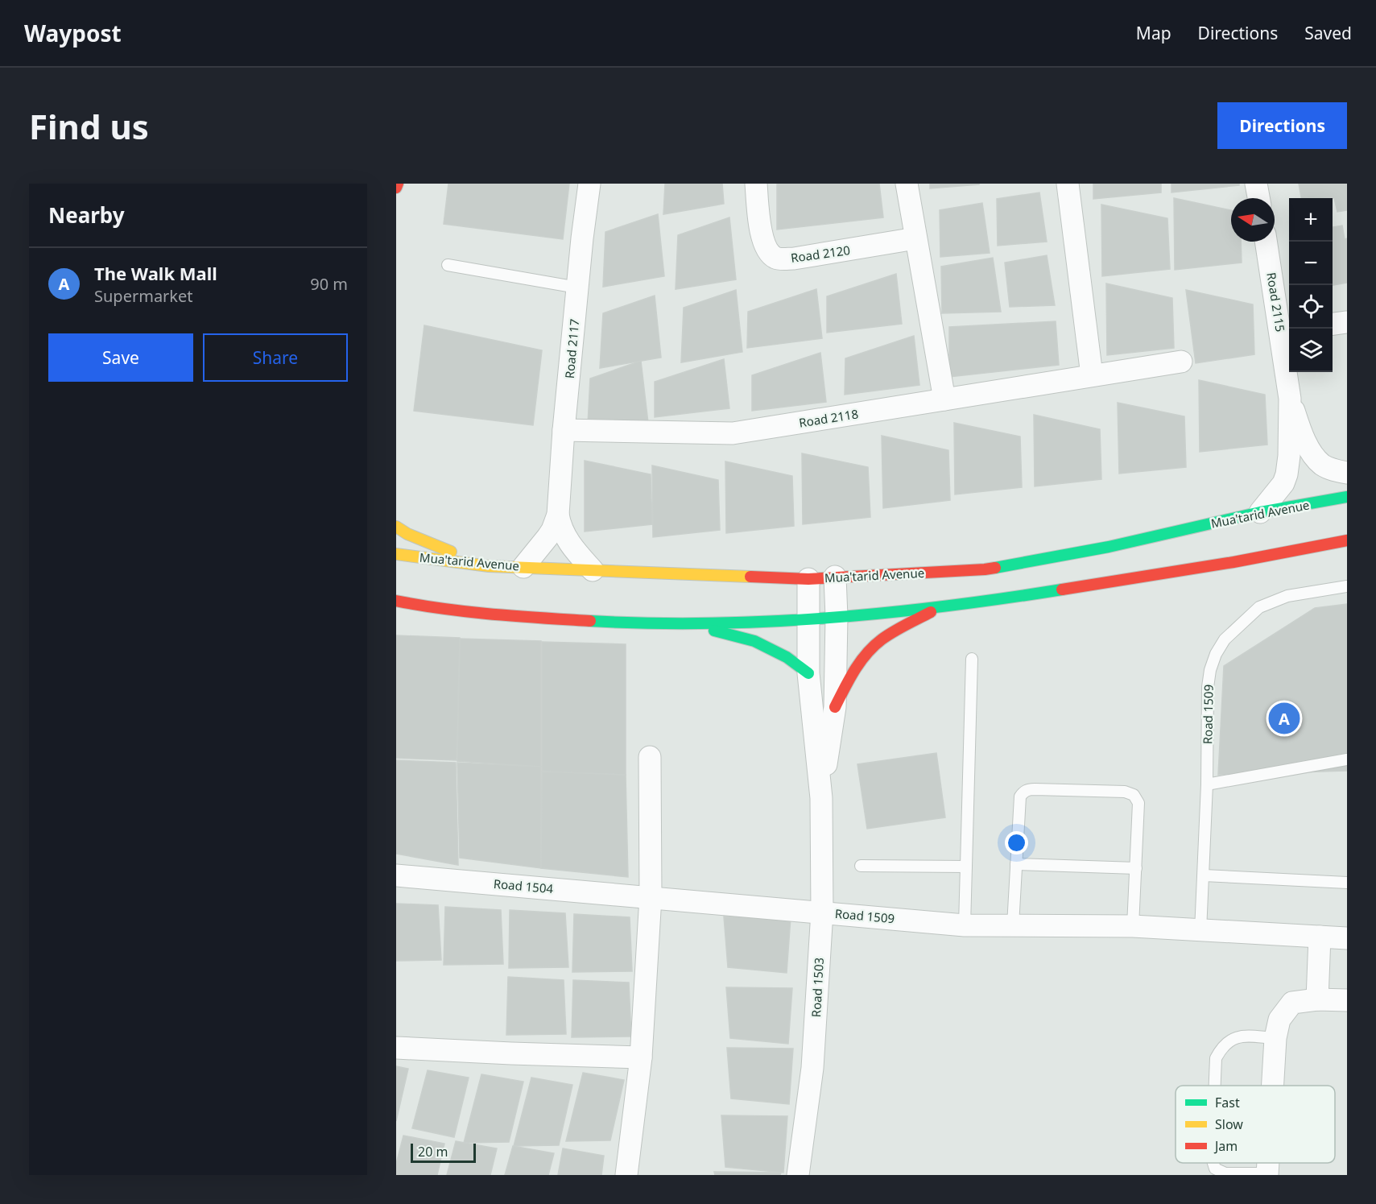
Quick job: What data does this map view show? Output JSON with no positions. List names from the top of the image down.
{
  "streets": {
    "street": [
      "Road 2120",
      "Road 2115",
      "Road 2117",
      "Road 2118",
      "Mua'tarid Avenue",
      "Road 1509",
      "Road 1504",
      "Road 1503"
    ]
  },
  "crossings": [
    ["Road 2115", "Mua'tarid Avenue"],
    ["Road 2117", "Road 2118"],
    ["Road 2117", "Mua'tarid Avenue"],
    ["Mua'tarid Avenue", "Road 1503"],
    ["Road 1509", "Road 1504"],
    ["Road 1509", "Road 1503"],
    ["Road 1504", "Road 1503"]
  ],
  "legend": ["Fast", "Slow", "Jam"],
  "scale_bar": "20 m",
  "north": "left",
  "page": {
    "header": "Waypost",
    "nav": ["Map", "Directions", "Saved"],
    "buttons": [
      "Directions",
      ["Save", "Share"]
    ],
    "title": "Find us",
    "heading": "Nearby",
    "map_buttons": ["+", "−"],
    "list": [
      {
        "mark": "A",
        "name": "The Walk Mall",
        "note": "Supermarket",
        "value": "90 m"
      }
    ],
    "pins": "A",
    "scale": "20 m"
  }
}
